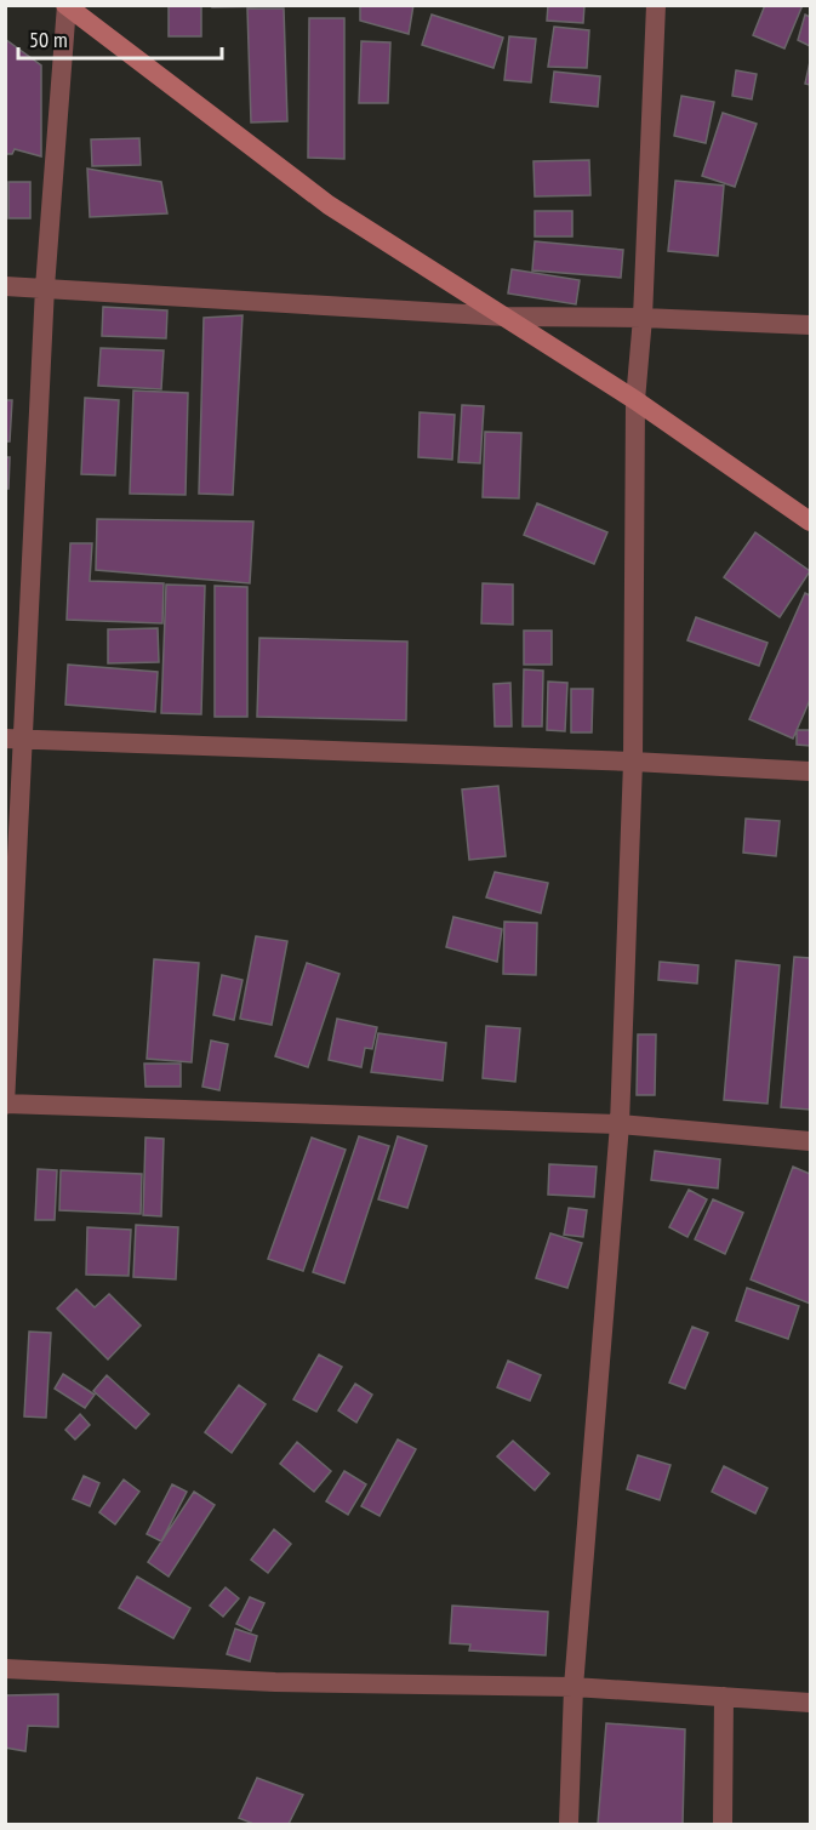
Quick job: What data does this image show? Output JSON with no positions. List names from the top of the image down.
{
  "scale_bar": "50 m"
}
